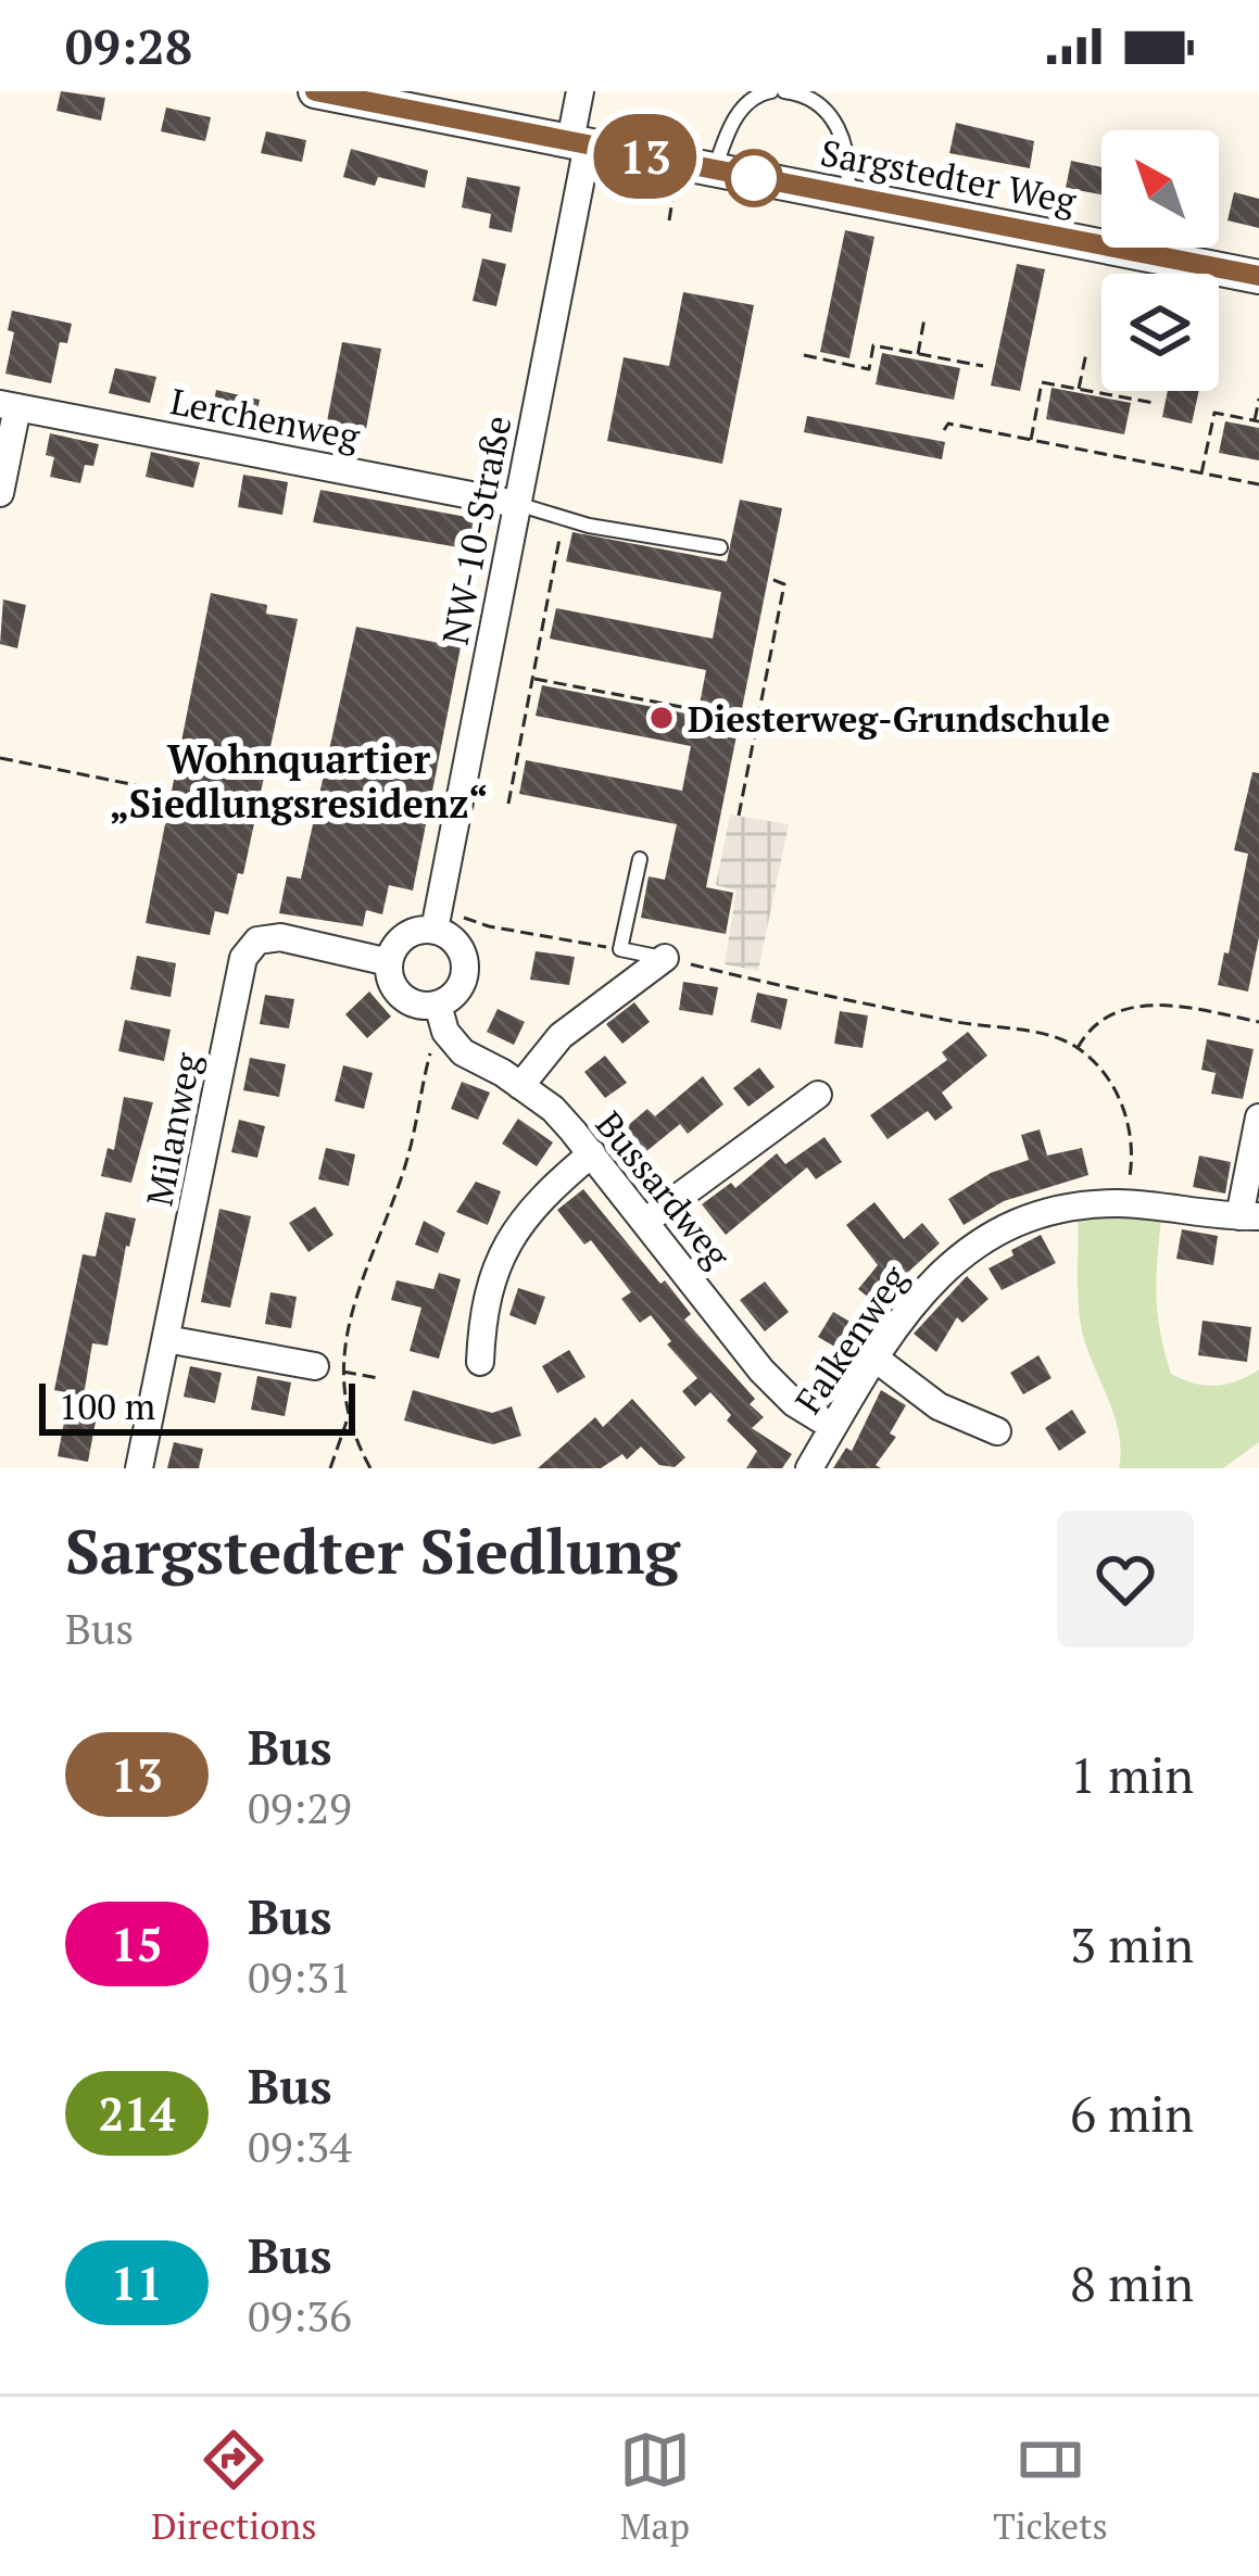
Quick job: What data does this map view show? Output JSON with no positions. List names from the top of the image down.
{
  "streets": {
    "street": [
      "Sargstedter Weg",
      "Lerchenweg",
      "NW-10-Straße",
      "Milanweg",
      "Bussardweg",
      "Falkenweg"
    ]
  },
  "crossings": [
    ["Sargstedter Weg", "NW-10-Straße"],
    ["Lerchenweg", "NW-10-Straße"],
    ["NW-10-Straße", "Milanweg"],
    ["NW-10-Straße", "Bussardweg"],
    ["Milanweg", "Bussardweg"],
    ["Bussardweg", "Falkenweg"]
  ],
  "districts": ["Wohnquartier „Siedlungsresidenz“"],
  "places": ["Diesterweg-Grundschule"],
  "lines": ["bus line 13"],
  "scale_bar": "100 m",
  "north": "top left",
  "page": {
    "status": "09:28",
    "on_map": "13",
    "scale": "100 m",
    "heading": ["Sargstedter Siedlung", "Bus"],
    "list": [
      {
        "mark": "13",
        "name": "Bus",
        "note": "09:29",
        "value": "1 min"
      },
      {
        "mark": "15",
        "name": "Bus",
        "note": "09:31",
        "value": "3 min"
      },
      {
        "mark": "214",
        "name": "Bus",
        "note": "09:34",
        "value": "6 min"
      },
      {
        "mark": "11",
        "name": "Bus",
        "note": "09:36",
        "value": "8 min"
      }
    ],
    "tabs": ["Directions", "Map", "Tickets"]
  }
}
